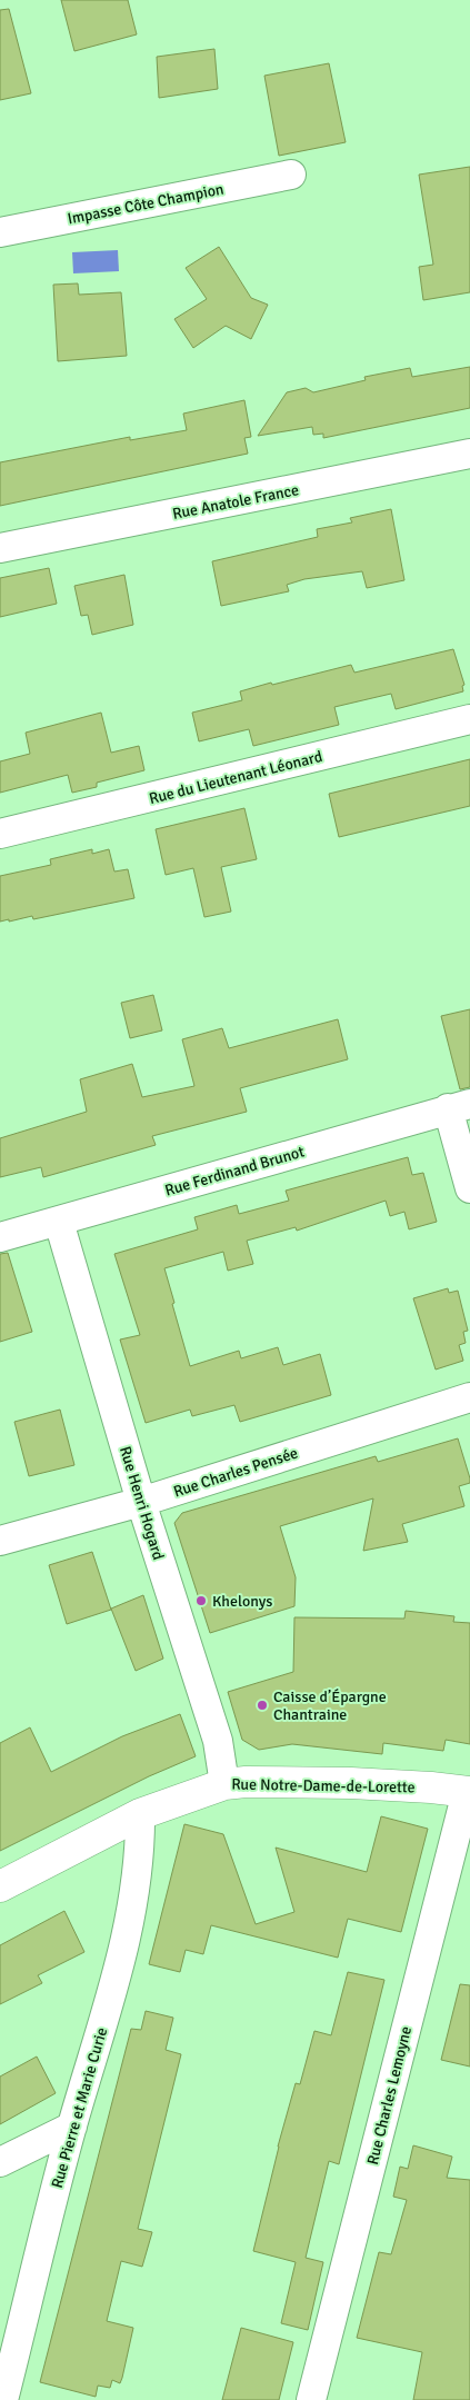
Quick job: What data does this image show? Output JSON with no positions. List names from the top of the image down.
{
  "streets": {
    "main road": ["Rue Notre-Dame-de-Lorette"],
    "street": [
      "Impasse Côte Champion",
      "Rue Anatole France",
      "Rue du Lieutenant Léonard",
      "Rue Ferdinand Brunot",
      "Rue Charles Pensée",
      "Rue Henri Hogard",
      "Rue Charles Lemoyne",
      "Rue Pierre et Marie Curie"
    ]
  },
  "crossings": [
    ["Rue Ferdinand Brunot", "Rue Henri Hogard"],
    ["Rue Charles Pensée", "Rue Henri Hogard"],
    ["Rue Henri Hogard", "Rue Notre-Dame-de-Lorette"],
    ["Rue Notre-Dame-de-Lorette", "Rue Charles Lemoyne"],
    ["Rue Notre-Dame-de-Lorette", "Rue Pierre et Marie Curie"]
  ],
  "places": ["Khelonys", "Caisse d’Épargne Chantraine"]
}
